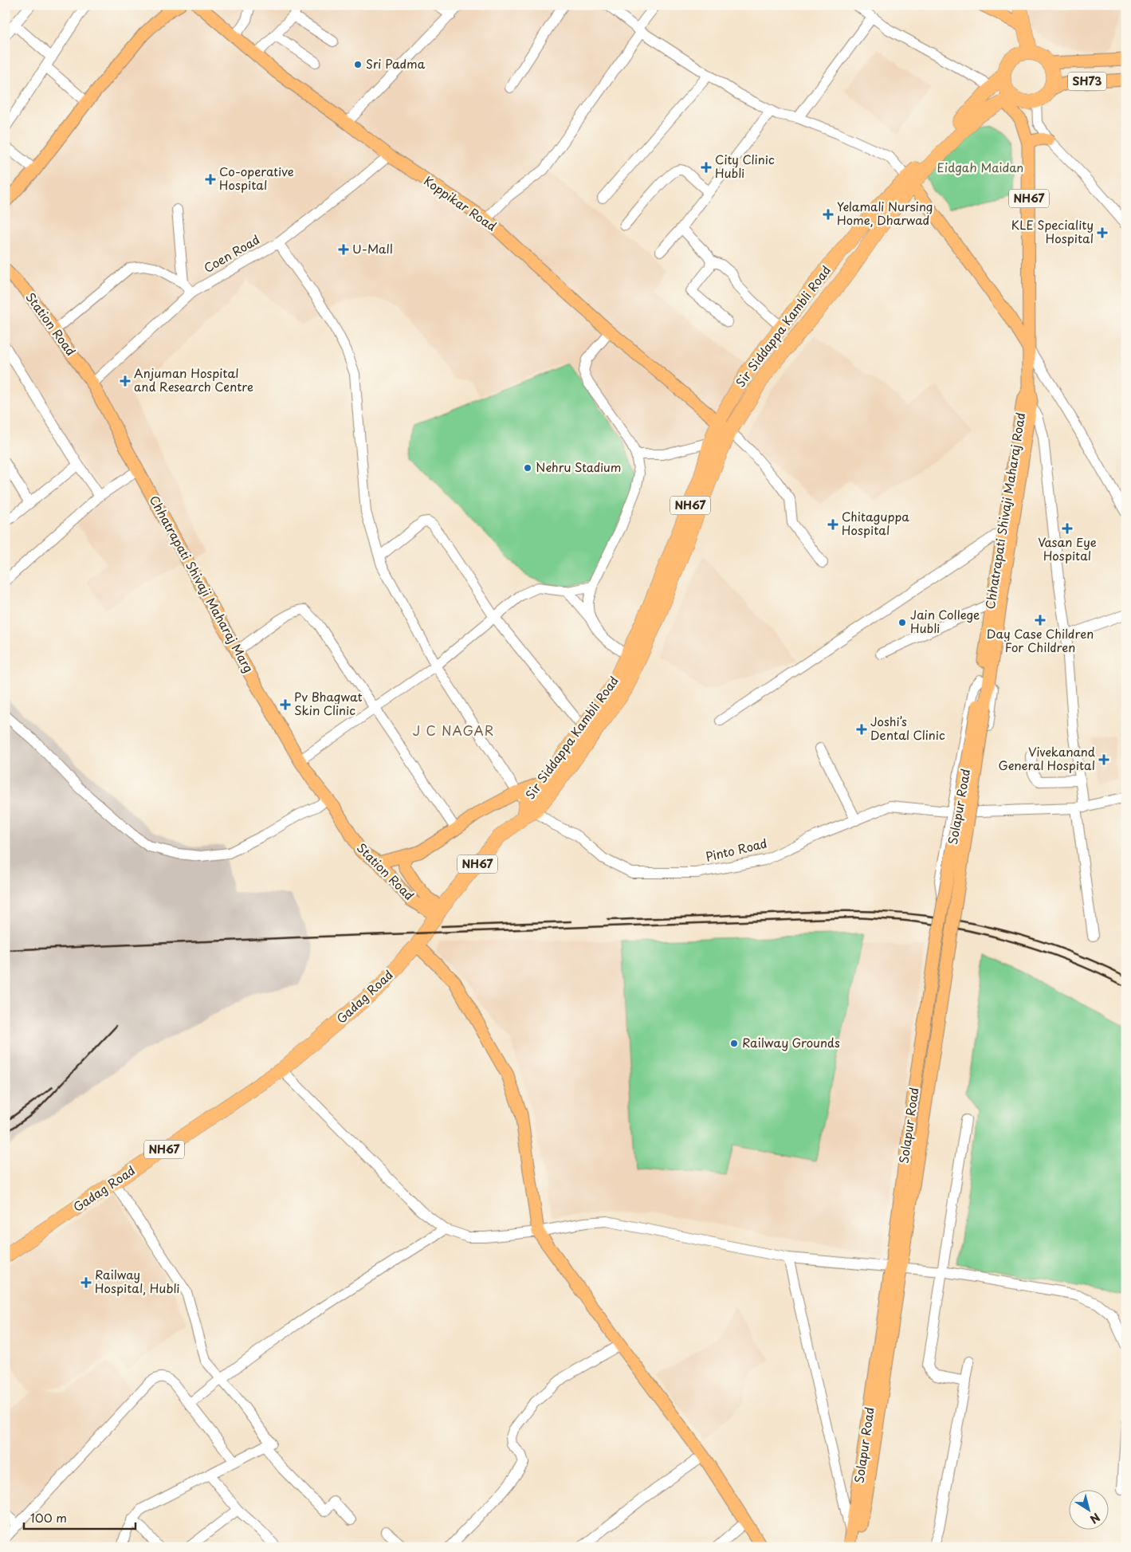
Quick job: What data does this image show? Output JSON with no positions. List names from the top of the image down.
{
  "streets": {
    "highway": ["NH67", "Sir Siddappa Kambli Road", "Gadag Road"],
    "main road": [
      "SH73",
      "Koppikar Road",
      "Station Road",
      "Chhatrapati Shivaji Maharaj Road",
      "Chhatrapati Shivaji Maharaj Marg",
      "Solapur Road"
    ],
    "street": ["Coen Road", "Pinto Road"]
  },
  "crossings": [
    ["SH73", "NH67"],
    ["SH73", "Sir Siddappa Kambli Road"],
    ["NH67", "Station Road"],
    ["NH67", "Sir Siddappa Kambli Road"],
    ["NH67", "Pinto Road"],
    ["NH67", "Gadag Road"],
    ["Koppikar Road", "Coen Road"],
    ["Koppikar Road", "Sir Siddappa Kambli Road"],
    ["Coen Road", "Station Road"],
    ["Coen Road", "Chhatrapati Shivaji Maharaj Marg"],
    ["Station Road", "Chhatrapati Shivaji Maharaj Marg"],
    ["Station Road", "Gadag Road"],
    ["Sir Siddappa Kambli Road", "Pinto Road"],
    ["Chhatrapati Shivaji Maharaj Road", "Solapur Road"]
  ],
  "districts": ["J C NAGAR"],
  "parks": ["Eidgah Maidan"],
  "places": {
    "other": [
      "Sri Padma",
      "Nehru Stadium",
      "Jain College Hubli",
      "Railway Grounds"
    ],
    "health": [
      "City Clinic Hubli",
      "Co-operative Hospital",
      "Yelamali Nursing Home, Dharwad",
      "KLE Speciality Hospital",
      "U-Mall",
      "Anjuman Hospital and Research Centre",
      "Chitaguppa Hospital",
      "Vasan Eye Hospital",
      "Day Case Children For Children",
      "Pv Bhagwat Skin Clinic",
      "Joshi’s Dental Clinic",
      "Vivekanand General Hospital",
      "Railway Hospital, Hubli"
    ]
  },
  "scale_bar": "100 m",
  "north": "bottom right"
}
